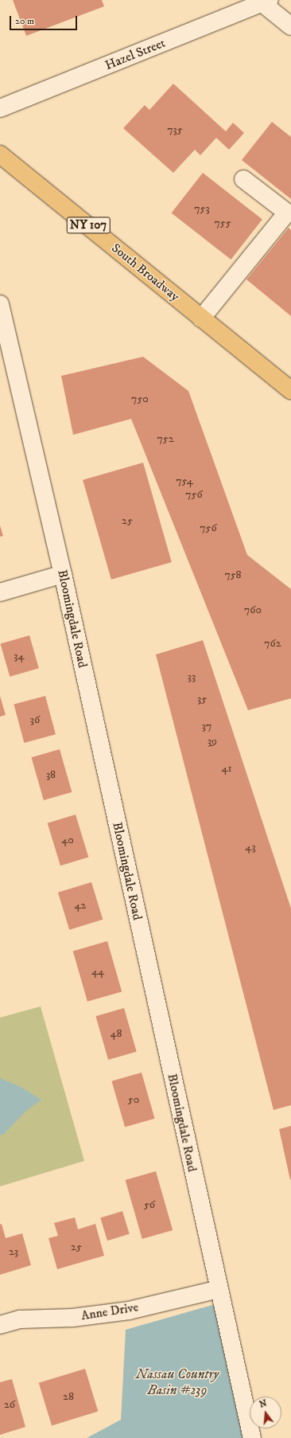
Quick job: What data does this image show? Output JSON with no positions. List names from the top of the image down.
{
  "streets": {
    "main road": ["NY 107", "South Broadway"],
    "street": ["Hazel Street", "Bloomingdale Road", "Anne Drive"]
  },
  "crossings": [
    ["Bloomingdale Road", "Anne Drive"]
  ],
  "water": ["Nassau Country Basin #239"],
  "house_numbers": [
    "735",
    "753",
    "755",
    "750",
    "752",
    "754",
    "756",
    "25",
    "756",
    "758",
    "760",
    "762",
    "34",
    "33",
    "35",
    "36",
    "37",
    "39",
    "41",
    "38",
    "40",
    "43",
    "42",
    "44",
    "48",
    "50",
    "56",
    "25",
    "23",
    "28",
    "26"
  ],
  "scale_bar": "20 m",
  "north": "top"
}
